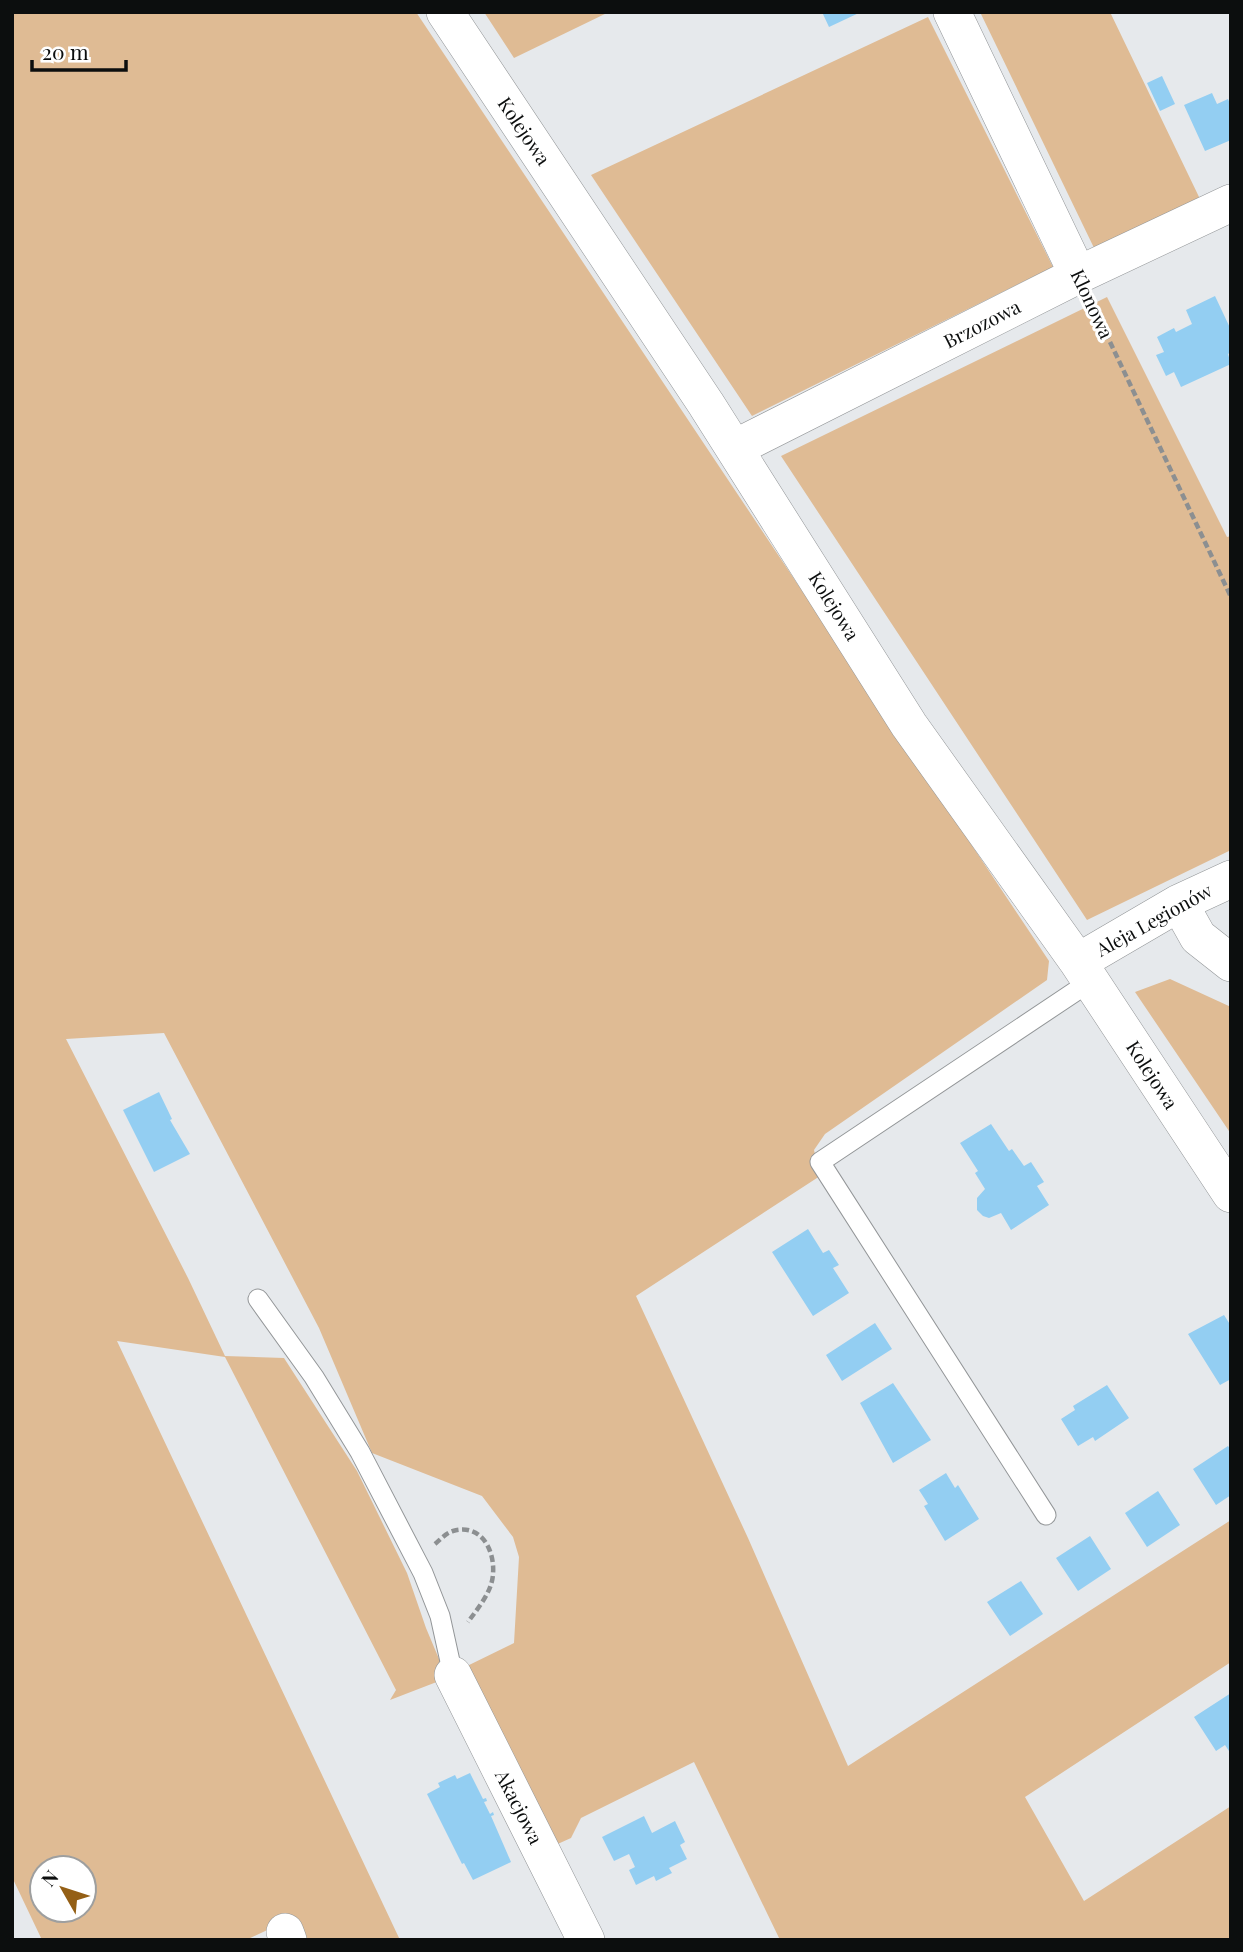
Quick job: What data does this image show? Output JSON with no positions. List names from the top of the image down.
{
  "streets": {
    "street": [
      "Kolejowa",
      "Klonowa",
      "Brzozowa",
      "Aleja Legionów",
      "Akacjowa"
    ]
  },
  "crossings": [
    ["Kolejowa", "Brzozowa"],
    ["Kolejowa", "Aleja Legionów"],
    ["Klonowa", "Brzozowa"]
  ],
  "scale_bar": "20 m",
  "north": "top left"
}
